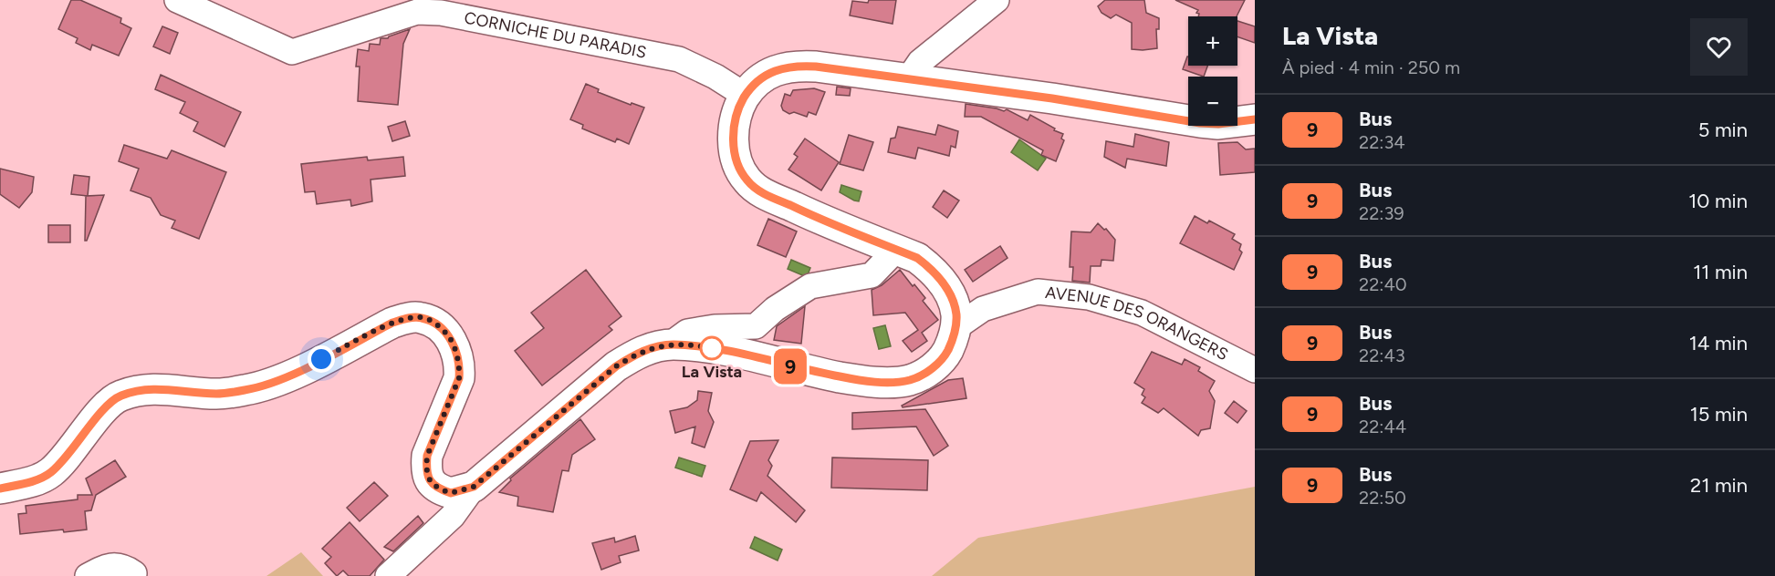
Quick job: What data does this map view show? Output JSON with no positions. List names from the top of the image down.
{
  "streets": {
    "street": ["CORNICHE DU PARADIS", "AVENUE DES ORANGERS"]
  },
  "places": ["La Vista"],
  "lines": ["bus line 9"],
  "page": {
    "on_map": "9",
    "heading": ["La Vista", "À pied · 4 min · 250 m"],
    "map_buttons": ["+", "−"],
    "list": [
      {
        "mark": "9",
        "name": "Bus",
        "note": "22:34",
        "value": "5 min"
      },
      {
        "mark": "9",
        "name": "Bus",
        "note": "22:39",
        "value": "10 min"
      },
      {
        "mark": "9",
        "name": "Bus",
        "note": "22:40",
        "value": "11 min"
      },
      {
        "mark": "9",
        "name": "Bus",
        "note": "22:43",
        "value": "14 min"
      },
      {
        "mark": "9",
        "name": "Bus",
        "note": "22:44",
        "value": "15 min"
      },
      {
        "mark": "9",
        "name": "Bus",
        "note": "22:50",
        "value": "21 min"
      }
    ]
  }
}
